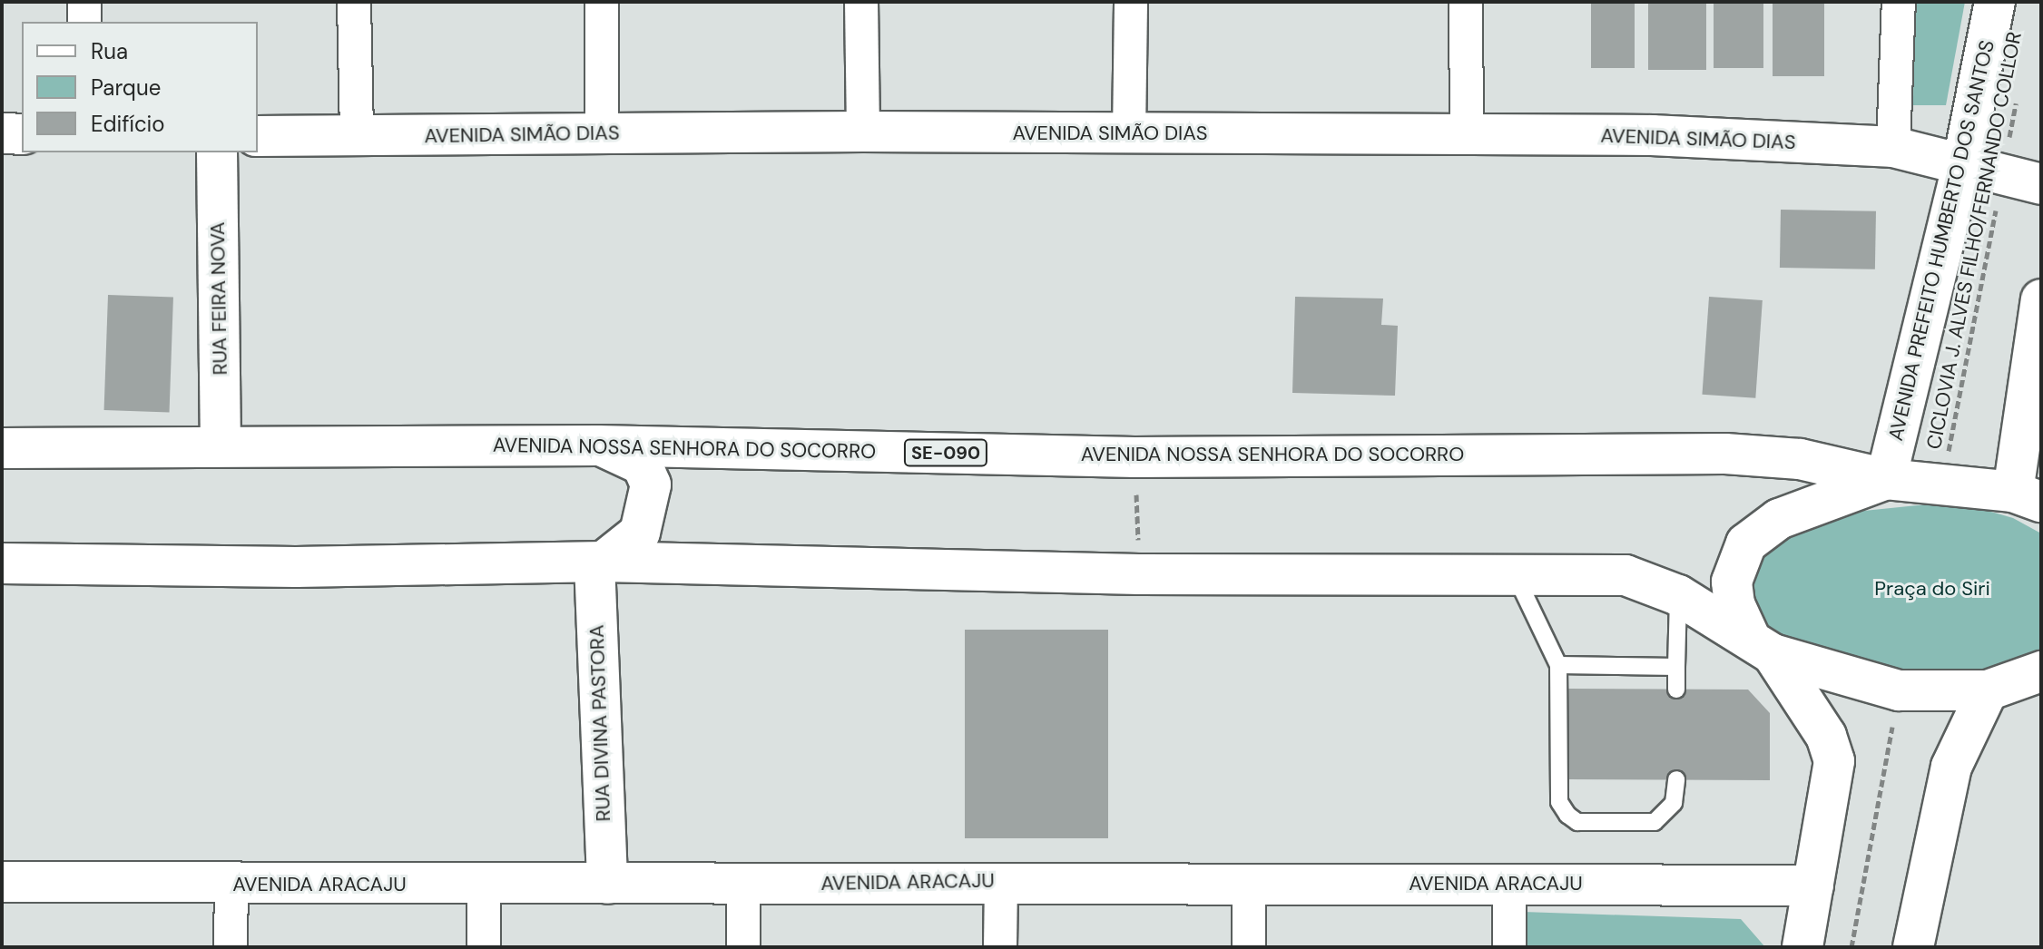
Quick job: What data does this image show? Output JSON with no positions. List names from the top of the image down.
{
  "streets": {
    "main road": [
      "AVENIDA SIMÃO DIAS",
      "AVENIDA PREFEITO HUMBERTO DOS SANTOS",
      "RUA FEIRA NOVA",
      "AVENIDA NOSSA SENHORA DO SOCORRO",
      "SE-090",
      "RUA DIVINA PASTORA",
      "AVENIDA ARACAJU"
    ],
    "path": ["CICLOVIA J. ALVES FILHO/FERNANDO COLLOR"]
  },
  "crossings": [
    ["AVENIDA SIMÃO DIAS", "AVENIDA PREFEITO HUMBERTO DOS SANTOS"],
    ["AVENIDA SIMÃO DIAS", "CICLOVIA J. ALVES FILHO/FERNANDO COLLOR"],
    ["AVENIDA PREFEITO HUMBERTO DOS SANTOS", "AVENIDA NOSSA SENHORA DO SOCORRO"],
    ["CICLOVIA J. ALVES FILHO/FERNANDO COLLOR", "AVENIDA NOSSA SENHORA DO SOCORRO"],
    ["RUA FEIRA NOVA", "AVENIDA NOSSA SENHORA DO SOCORRO"],
    ["RUA DIVINA PASTORA", "AVENIDA ARACAJU"]
  ],
  "parks": ["Praça do Siri"],
  "legend": ["Rua", "Parque", "Edifício"]
}
